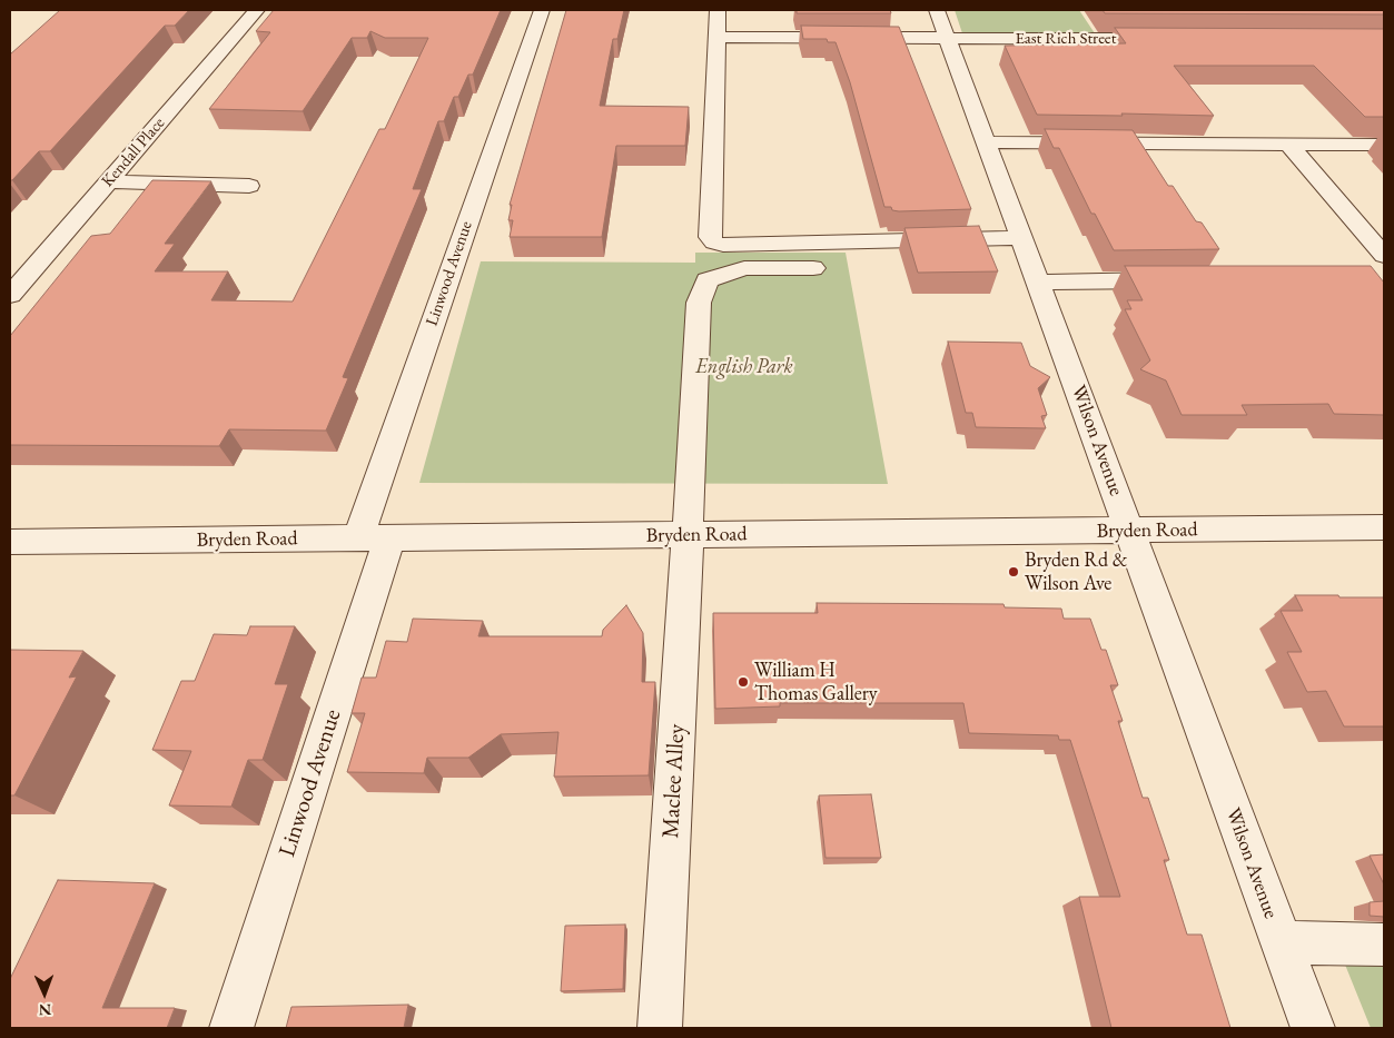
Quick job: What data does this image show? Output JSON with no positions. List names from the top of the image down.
{
  "streets": {
    "street": [
      "East Rich Street",
      "Kendall Place",
      "Linwood Avenue",
      "Wilson Avenue",
      "Bryden Road",
      "Maclee Alley"
    ]
  },
  "crossings": [
    ["East Rich Street", "Wilson Avenue"],
    ["Linwood Avenue", "Bryden Road"],
    ["Wilson Avenue", "Bryden Road"],
    ["Bryden Road", "Maclee Alley"]
  ],
  "parks": ["English Park"],
  "places": ["Bryden Rd & Wilson Ave", "William H Thomas Gallery"],
  "north": "bottom"
}
